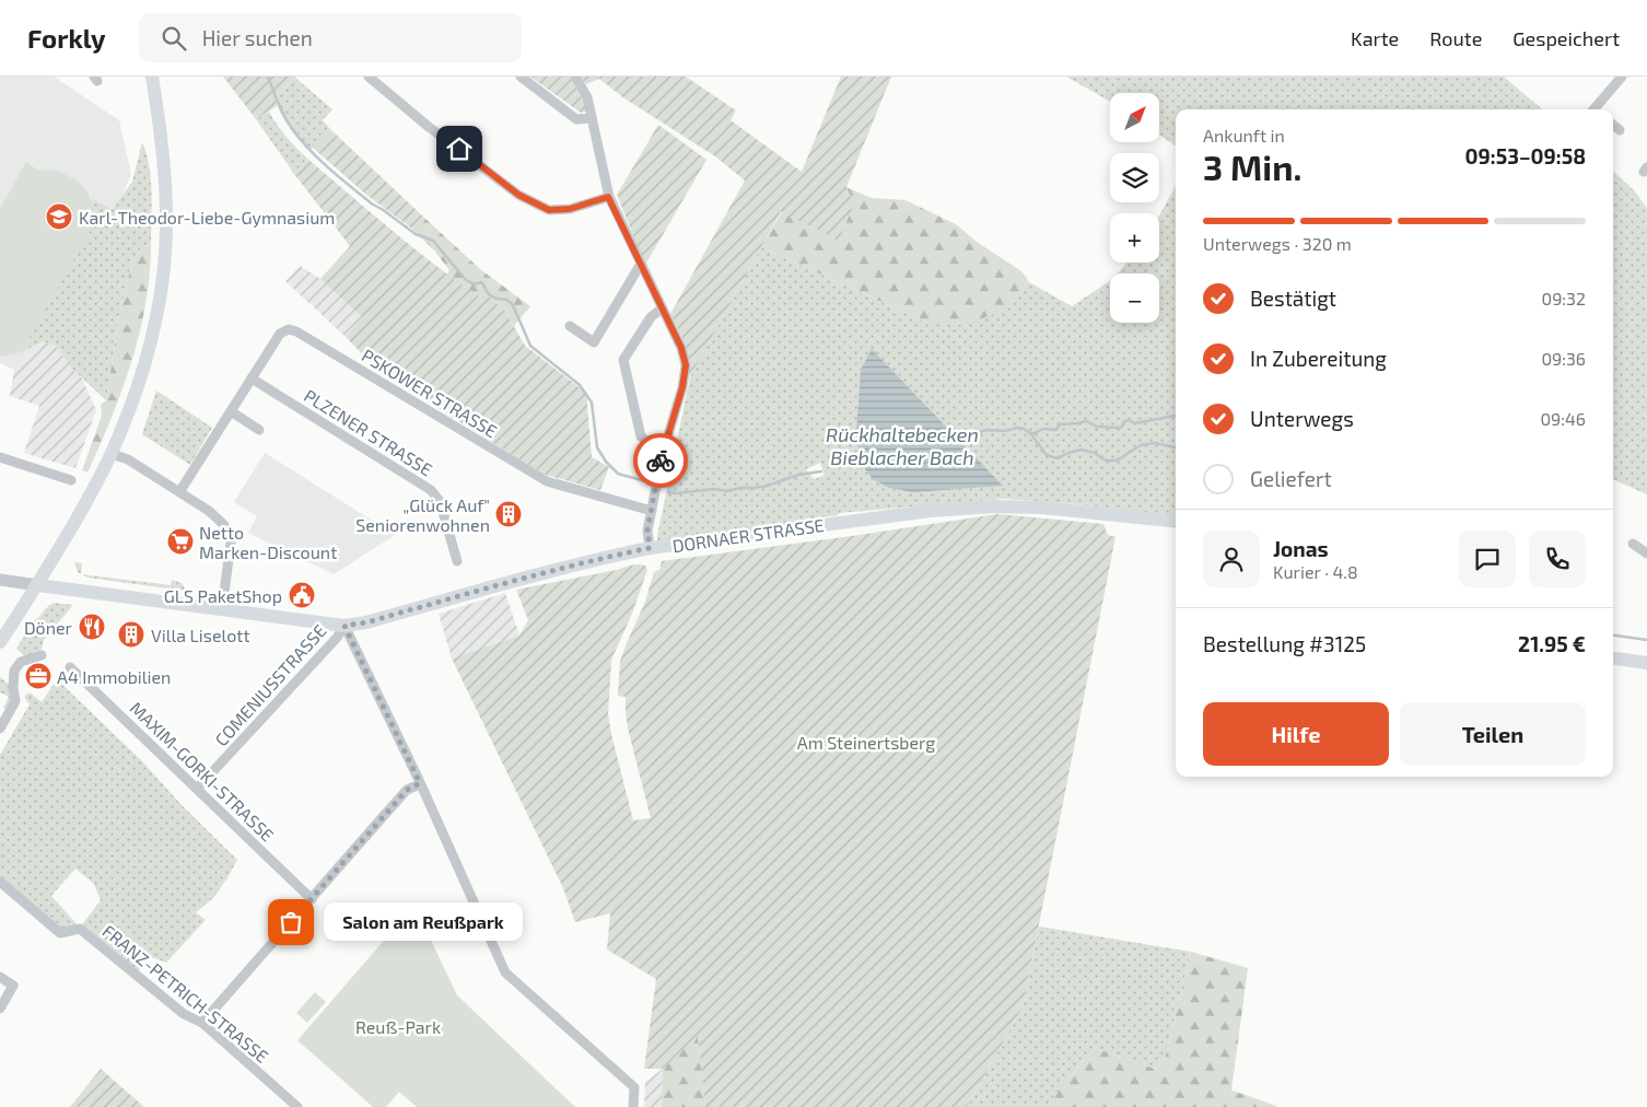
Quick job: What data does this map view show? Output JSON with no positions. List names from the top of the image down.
{
  "streets": {
    "main road": ["DORNAER STRASSE"],
    "street": [
      "PSKOWER STRASSE",
      "PLZENER STRASSE",
      "COMENIUSSTRASSE",
      "MAXIM-GORKI-STRASSE",
      "FRANZ-PETRICH-STRASSE"
    ]
  },
  "crossings": [
    ["PSKOWER STRASSE", "PLZENER STRASSE"],
    ["DORNAER STRASSE", "COMENIUSSTRASSE"],
    ["COMENIUSSTRASSE", "MAXIM-GORKI-STRASSE"]
  ],
  "water": ["Rückhaltebecken Bieblacher Bach"],
  "parks": ["Am Steinertsberg", "Reuß-Park"],
  "places": {
    "school or university": ["Karl-Theodor-Liebe-Gymnasium"],
    "building": ["„Glück Auf\" Seniorenwohnen", "Villa Liselott"],
    "supermarket": ["Netto Marken-Discount"],
    "public building": ["GLS PaketShop"],
    "restaurant": ["Döner"],
    "office": ["A4 Immobilien"],
    "other": ["Salon am Reußpark"]
  },
  "north": "top right",
  "page": {
    "header": "Forkly",
    "search": "Hier suchen",
    "nav": ["Karte", "Route", "Gespeichert"],
    "map_buttons": ["+", "−"],
    "heading": ["3 Min.", "Ankunft in", "09:53–09:58"],
    "panel": [
      "Jonas",
      "Kurier · 4.8",
      "Bestellung #3125",
      "21.95 €"
    ],
    "bar": "Unterwegs · 320 m",
    "list": [
      ["Bestätigt", "09:32"],
      ["In Zubereitung", "09:36"],
      ["Unterwegs", "09:46"],
      "Geliefert"
    ],
    "buttons": ["Hilfe", "Teilen"],
    "bubble": "Salon am Reußpark"
  }
}
